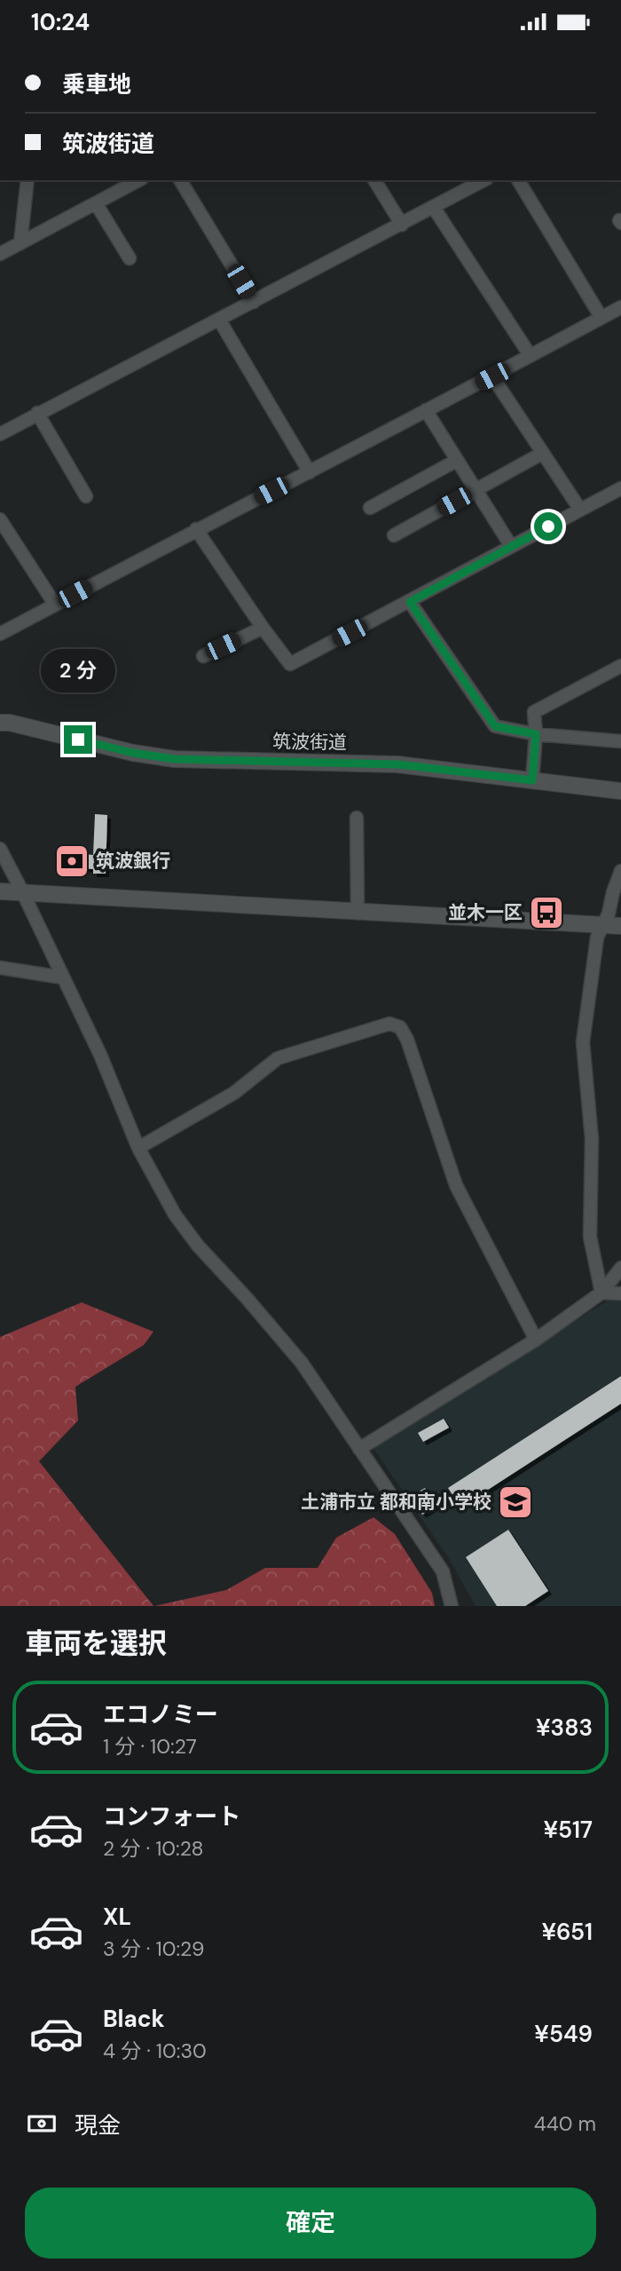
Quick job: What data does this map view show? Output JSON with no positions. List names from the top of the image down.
{
  "streets": {
    "street": ["筑波街道"]
  },
  "places": {
    "bank": ["筑波銀行"],
    "bus stop": ["並木一区"],
    "school or university": ["土浦市立 都和南小学校"]
  },
  "page": {
    "status": "10:24",
    "banner": ["乗車地", "筑波街道"],
    "bubble": "2 分",
    "heading": "車両を選択",
    "list": [
      {
        "name": "エコノミー",
        "note": "1 分 · 10:27",
        "value": "¥383"
      },
      {
        "name": "コンフォート",
        "note": "2 分 · 10:28",
        "value": "¥517"
      },
      {
        "name": "XL",
        "note": "3 分 · 10:29",
        "value": "¥651"
      },
      {
        "name": "Black",
        "note": "4 分 · 10:30",
        "value": "¥549"
      }
    ],
    "pay": ["現金", "440 m"],
    "buttons": "確定"
  }
}
